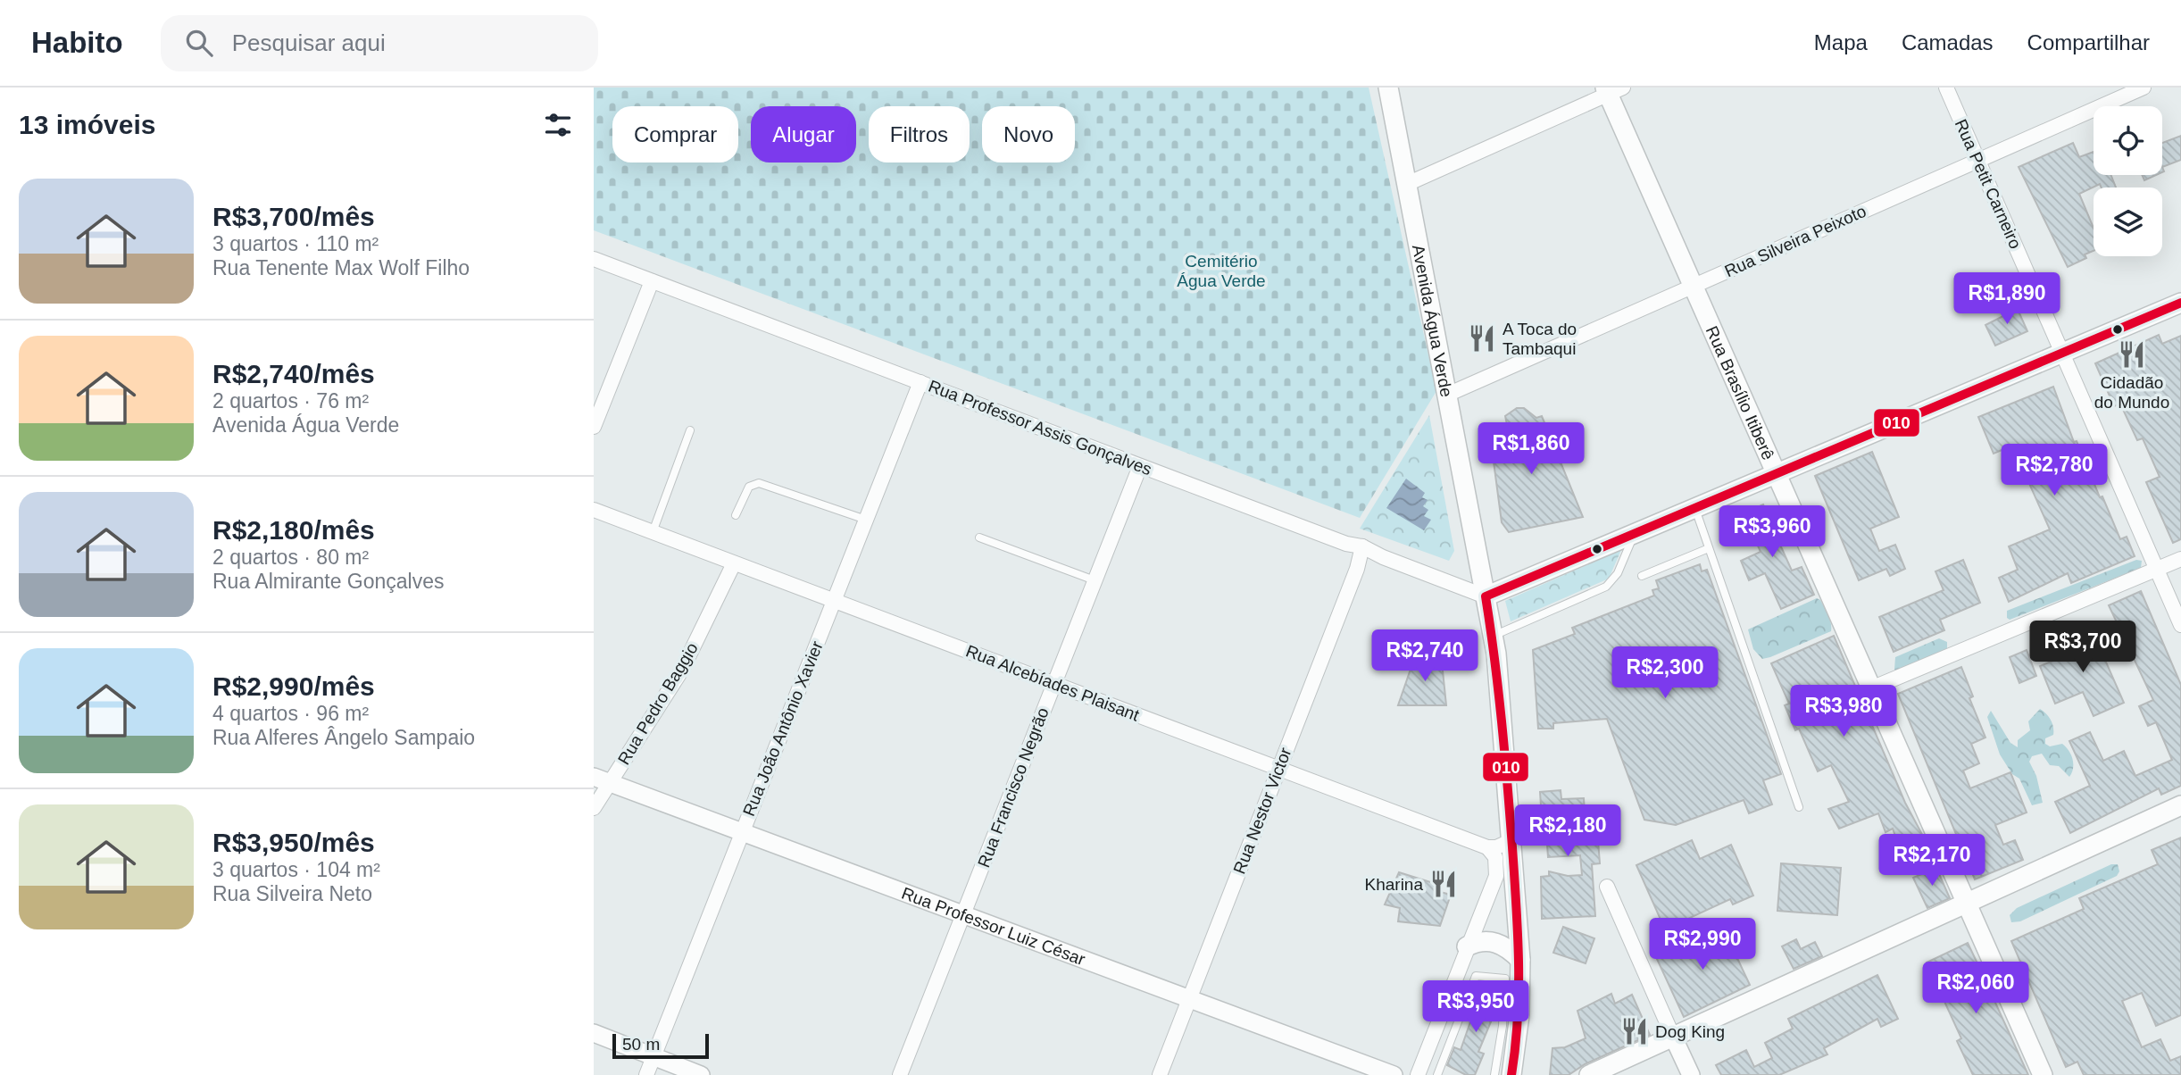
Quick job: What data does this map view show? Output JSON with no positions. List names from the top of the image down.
{
  "streets": {
    "main road": ["Avenida Água Verde", "Rua Brasílio Itiberê"],
    "street": [
      "Rua Petit Carneiro",
      "Rua Silveira Peixoto",
      "Rua Professor Assis Gonçalves",
      "Rua Alcebíades Plaisant",
      "Rua Pedro Baggio",
      "Rua João Antônio Xavier",
      "Rua Francisco Negrão",
      "Rua Nestor Victor",
      "Rua Professor Luiz César"
    ]
  },
  "crossings": [
    ["Rua Petit Carneiro", "Rua Silveira Peixoto"],
    ["Rua Silveira Peixoto", "Avenida Água Verde"],
    ["Rua Silveira Peixoto", "Rua Brasílio Itiberê"],
    ["Avenida Água Verde", "Rua Professor Assis Gonçalves"],
    ["Rua Professor Assis Gonçalves", "Rua João Antônio Xavier"],
    ["Rua Professor Assis Gonçalves", "Rua Francisco Negrão"],
    ["Rua Professor Assis Gonçalves", "Rua Nestor Victor"],
    ["Rua Alcebíades Plaisant", "Rua Pedro Baggio"],
    ["Rua Alcebíades Plaisant", "Rua João Antônio Xavier"],
    ["Rua Alcebíades Plaisant", "Rua Francisco Negrão"],
    ["Rua Alcebíades Plaisant", "Rua Nestor Victor"],
    ["Rua Pedro Baggio", "Rua Professor Luiz César"],
    ["Rua João Antônio Xavier", "Rua Professor Luiz César"],
    ["Rua Francisco Negrão", "Rua Professor Luiz César"],
    ["Rua Nestor Victor", "Rua Professor Luiz César"]
  ],
  "parks": ["Cemitério Água Verde"],
  "places": {
    "restaurant": [
      "A Toca do Tambaqui",
      "Cidadão do Mundo",
      "Kharina",
      "Dog King"
    ]
  },
  "lines": ["transit line 010"],
  "scale_bar": "50 m",
  "page": {
    "header": "Habito",
    "search": "Pesquisar aqui",
    "nav": ["Mapa", "Camadas", "Compartilhar"],
    "heading": "13 imóveis",
    "chip": [
      "Comprar",
      "Alugar",
      "Filtros",
      "Novo"
    ],
    "list": [
      {
        "name": "R$3,700/mês",
        "note": "3 quartos · 110 m² · Rua Tenente Max Wolf Filho"
      },
      {
        "name": "R$2,740/mês",
        "note": "2 quartos · 76 m² · Avenida Água Verde"
      },
      {
        "name": "R$2,180/mês",
        "note": "2 quartos · 80 m² · Rua Almirante Gonçalves"
      },
      {
        "name": "R$2,990/mês",
        "note": "4 quartos · 96 m² · Rua Alferes Ângelo Sampaio"
      },
      {
        "name": "R$3,950/mês",
        "note": "3 quartos · 104 m² · Rua Silveira Neto"
      }
    ],
    "price": [
      "R$1,890",
      "R$1,860",
      "R$2,780",
      "R$3,960",
      "R$3,700",
      "R$2,740",
      "R$2,300",
      "R$3,980",
      "R$2,180",
      "R$2,170",
      "R$2,990",
      "R$2,060",
      "R$3,950"
    ],
    "scale": "50 m"
  }
}
